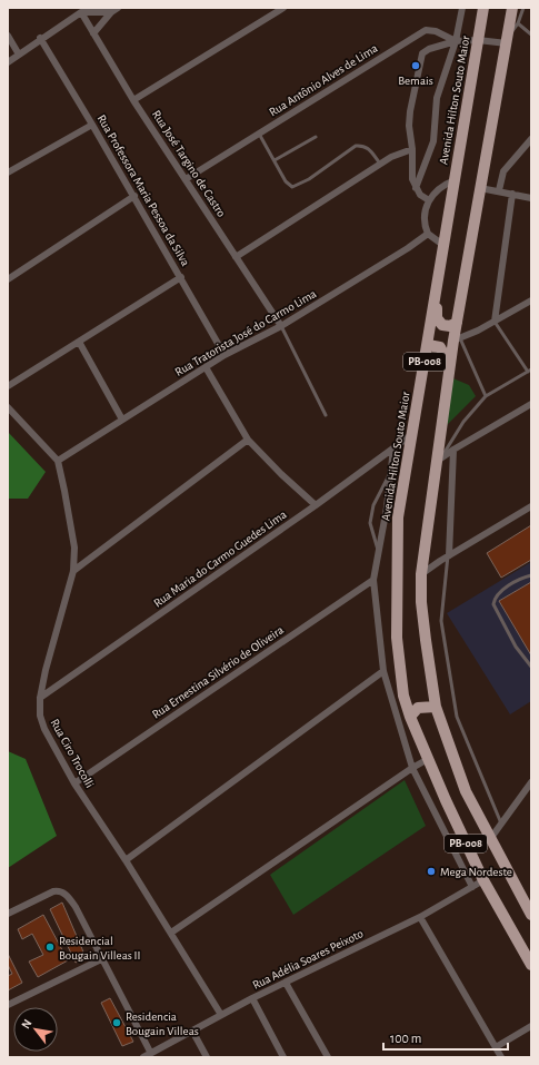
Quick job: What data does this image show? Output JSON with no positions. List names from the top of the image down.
{
  "streets": {
    "main road": ["Avenida Hilton Souto Maior", "PB-008"],
    "street": [
      "Rua Antônio Alves de Lima",
      "Rua José Targino de Castro",
      "Rua Professora Maria Pessoa da Silva",
      "Rua Tratorista José do Carmo Lima",
      "Rua Maria do Carmo Guedes Lima",
      "Rua Ernestina Silvério de Oliveira",
      "Rua Ciro Trocolli",
      "Rua Adélia Soares Peixoto"
    ]
  },
  "crossings": [
    ["Rua Antônio Alves de Lima", "Avenida Hilton Souto Maior"],
    ["Rua Antônio Alves de Lima", "Rua José Targino de Castro"],
    ["Rua Antônio Alves de Lima", "PB-008"],
    ["Avenida Hilton Souto Maior", "Rua Maria do Carmo Guedes Lima"],
    ["Avenida Hilton Souto Maior", "Rua Ernestina Silvério de Oliveira"],
    ["Avenida Hilton Souto Maior", "Rua Adélia Soares Peixoto"],
    ["Rua José Targino de Castro", "Rua Tratorista José do Carmo Lima"],
    ["Rua Professora Maria Pessoa da Silva", "Rua Tratorista José do Carmo Lima"],
    ["Rua Tratorista José do Carmo Lima", "Rua Ciro Trocolli"],
    ["Rua Maria do Carmo Guedes Lima", "Rua Ciro Trocolli"],
    ["Rua Ernestina Silvério de Oliveira", "Rua Ciro Trocolli"],
    ["Rua Ciro Trocolli", "Rua Adélia Soares Peixoto"]
  ],
  "places": [
    "Bemais",
    "Mega Nordeste",
    "Residencial Bougain Villeas II",
    "Residencia Bougain Villeas"
  ],
  "scale_bar": "100 m",
  "north": "top left"
}
